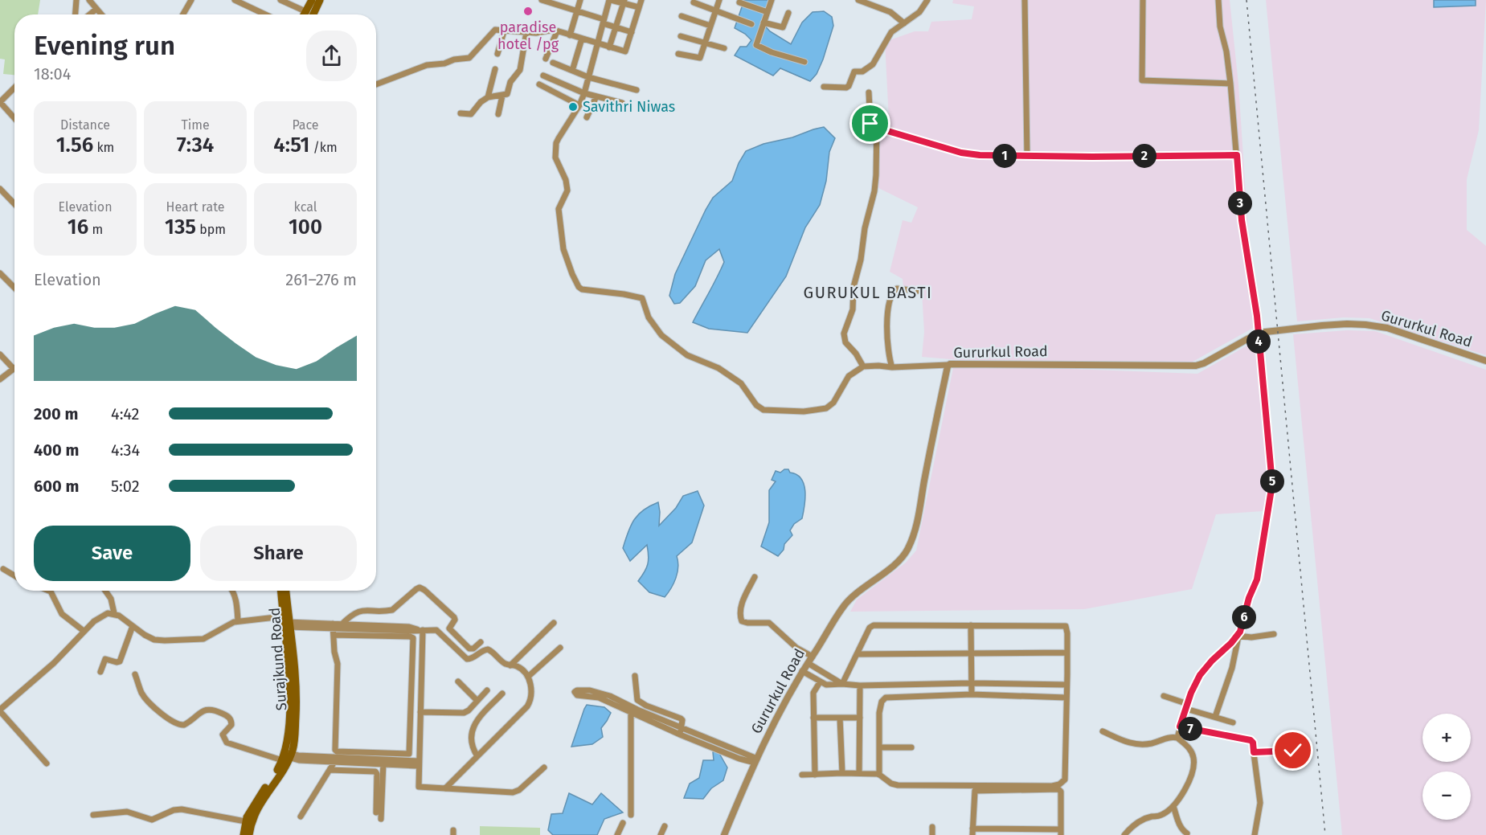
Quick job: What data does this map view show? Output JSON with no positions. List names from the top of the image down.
{
  "streets": {
    "main road": ["Surajkund Road"],
    "street": ["Gururkul Road"]
  },
  "districts": ["GURUKUL BASTI"],
  "places": ["paradise hotel /pg", "Savithri Niwas"],
  "page": {
    "heading": ["Evening run", "18:04"],
    "stats": [
      ["Distance", "1.56 km"],
      ["Time", "7:34"],
      ["Pace", "4:51 /km"],
      ["Elevation", "16 m"],
      ["Heart rate", "135 bpm"],
      ["kcal", "100"]
    ],
    "pins": [
      "1",
      "2",
      "3",
      "4",
      "5",
      "6",
      "7"
    ],
    "chart": ["Elevation", "261–276 m"],
    "list": [
      {
        "name": "200 m",
        "note": "4:42"
      },
      {
        "name": "400 m",
        "note": "4:34"
      },
      {
        "name": "600 m",
        "note": "5:02"
      }
    ],
    "buttons": ["Save", "Share"],
    "map_buttons": ["+", "−"]
  }
}
